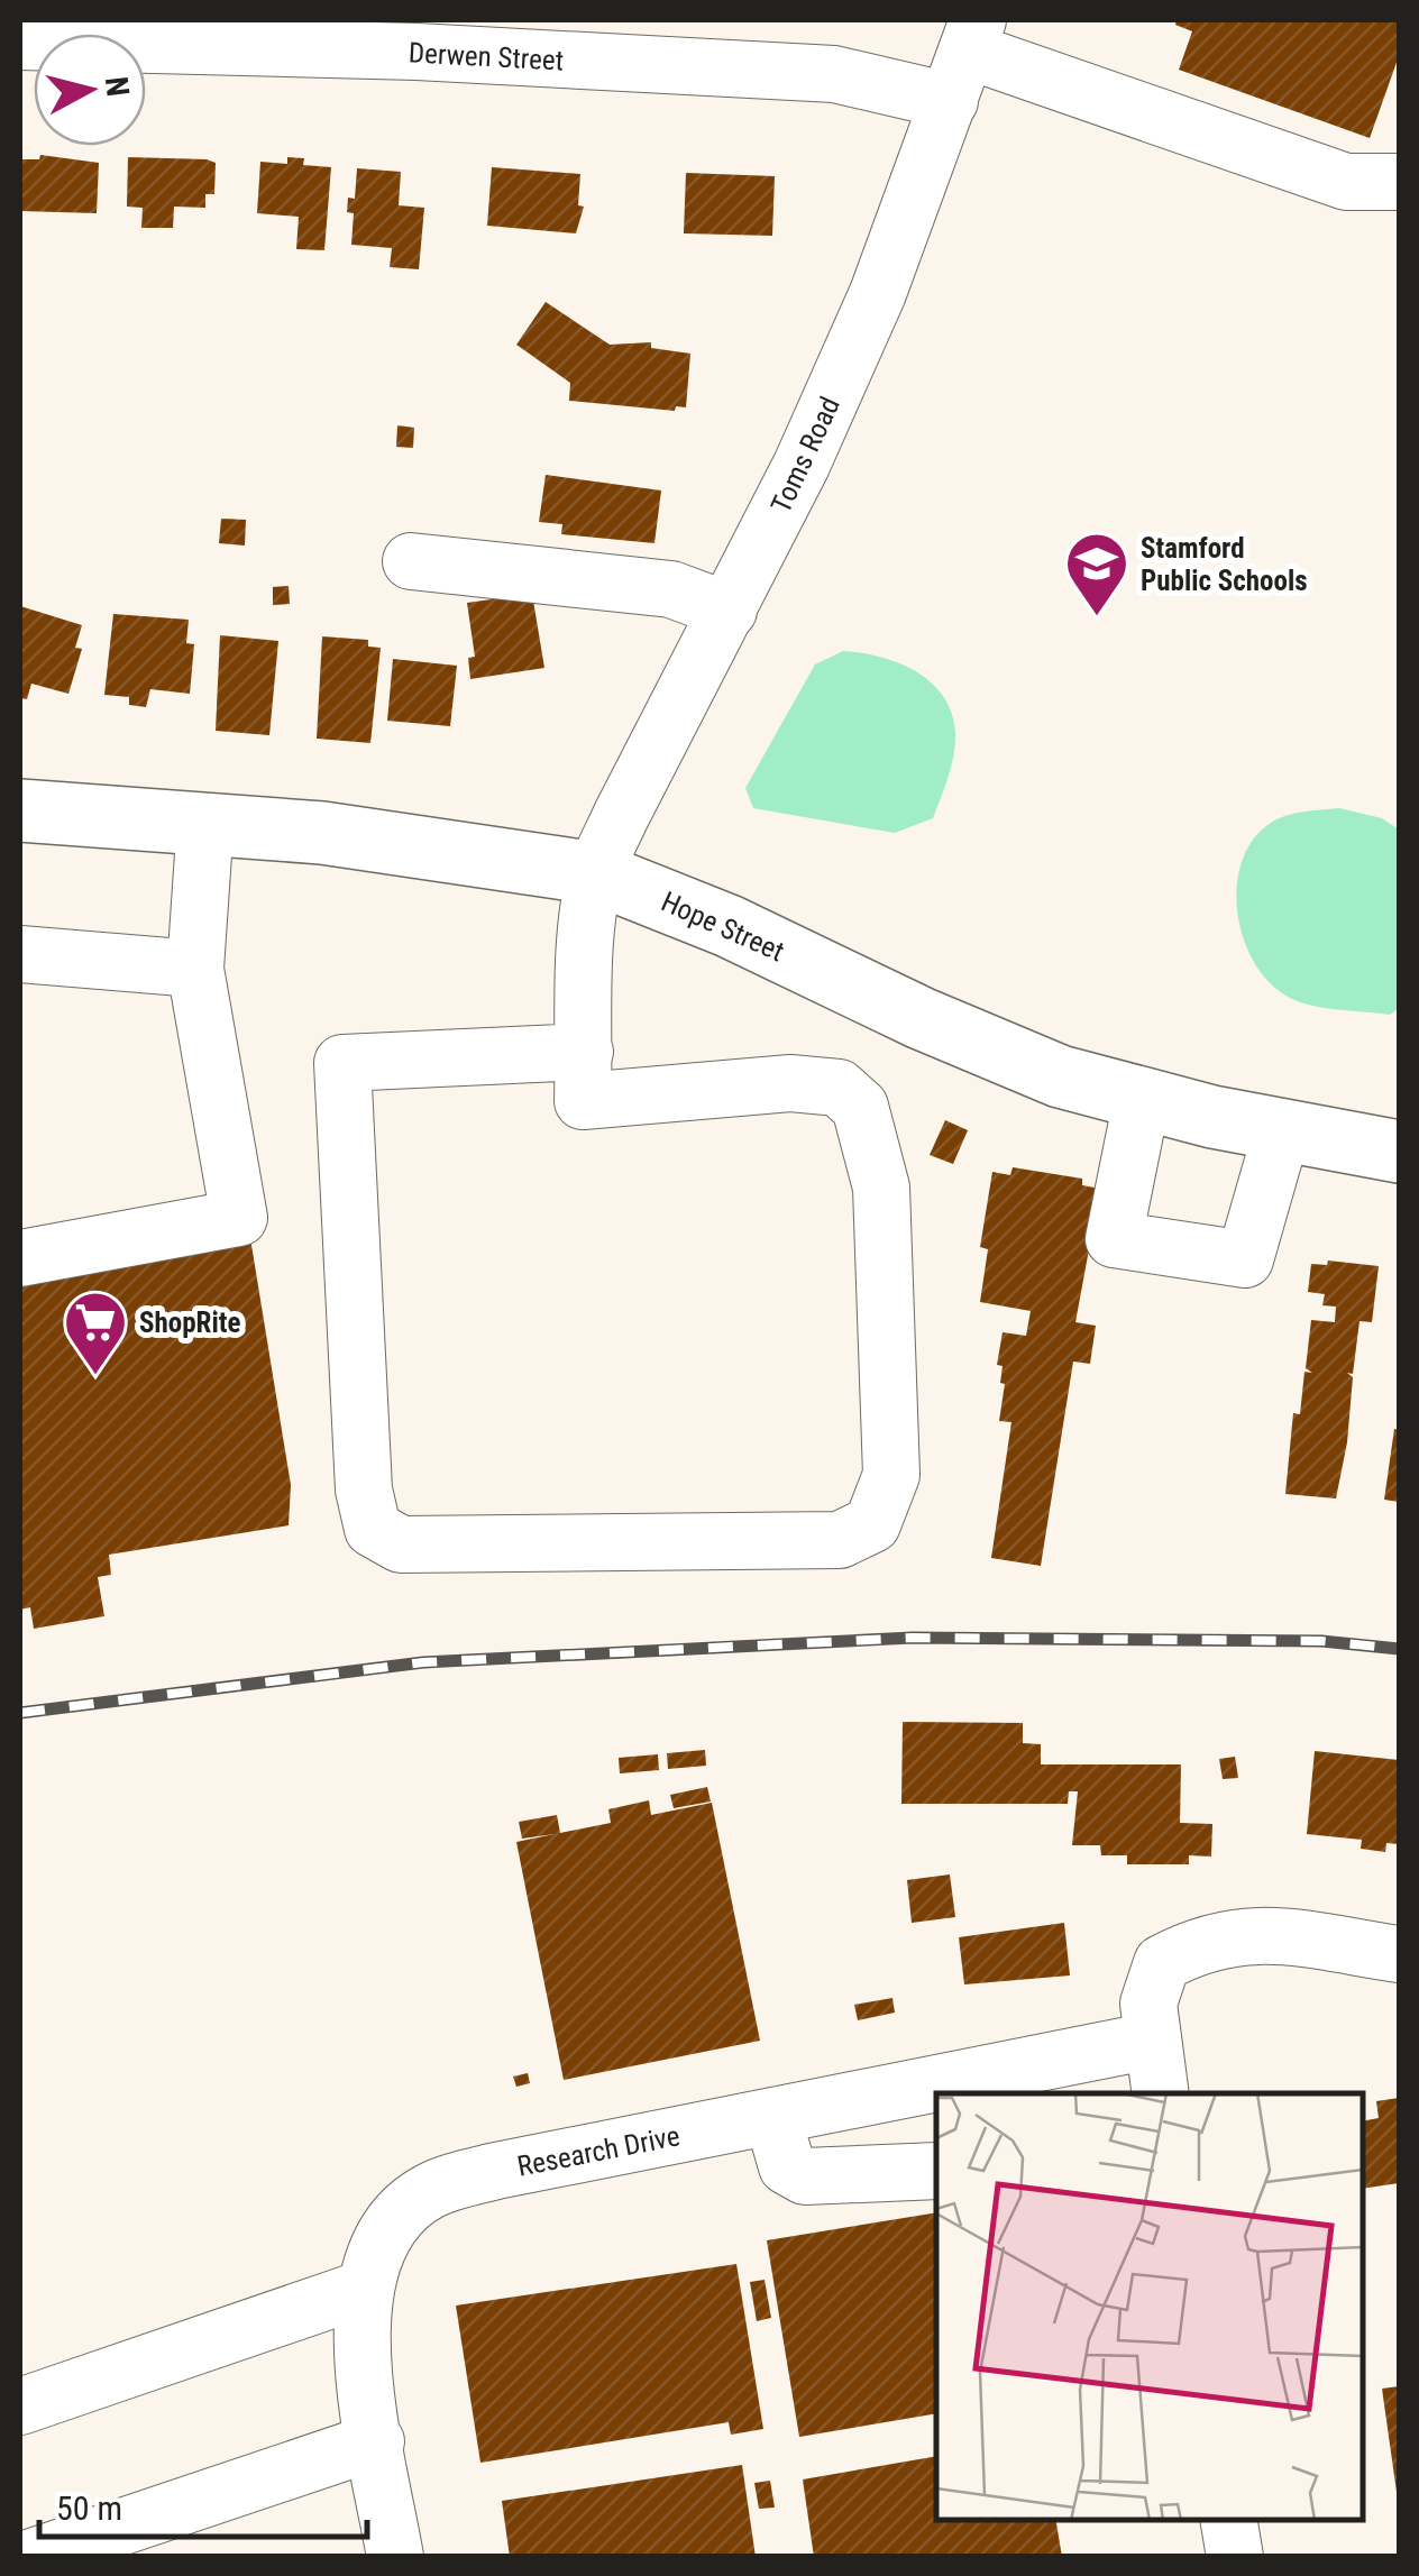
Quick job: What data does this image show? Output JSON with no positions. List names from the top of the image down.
{
  "streets": {
    "main road": ["Hope Street"],
    "street": ["Derwen Street", "Toms Road", "Research Drive"]
  },
  "crossings": [
    ["Derwen Street", "Toms Road"],
    ["Toms Road", "Hope Street"]
  ],
  "places": {
    "school or university": ["Stamford Public Schools"],
    "supermarket": ["ShopRite"]
  },
  "scale_bar": "50 m",
  "north": "right"
}
